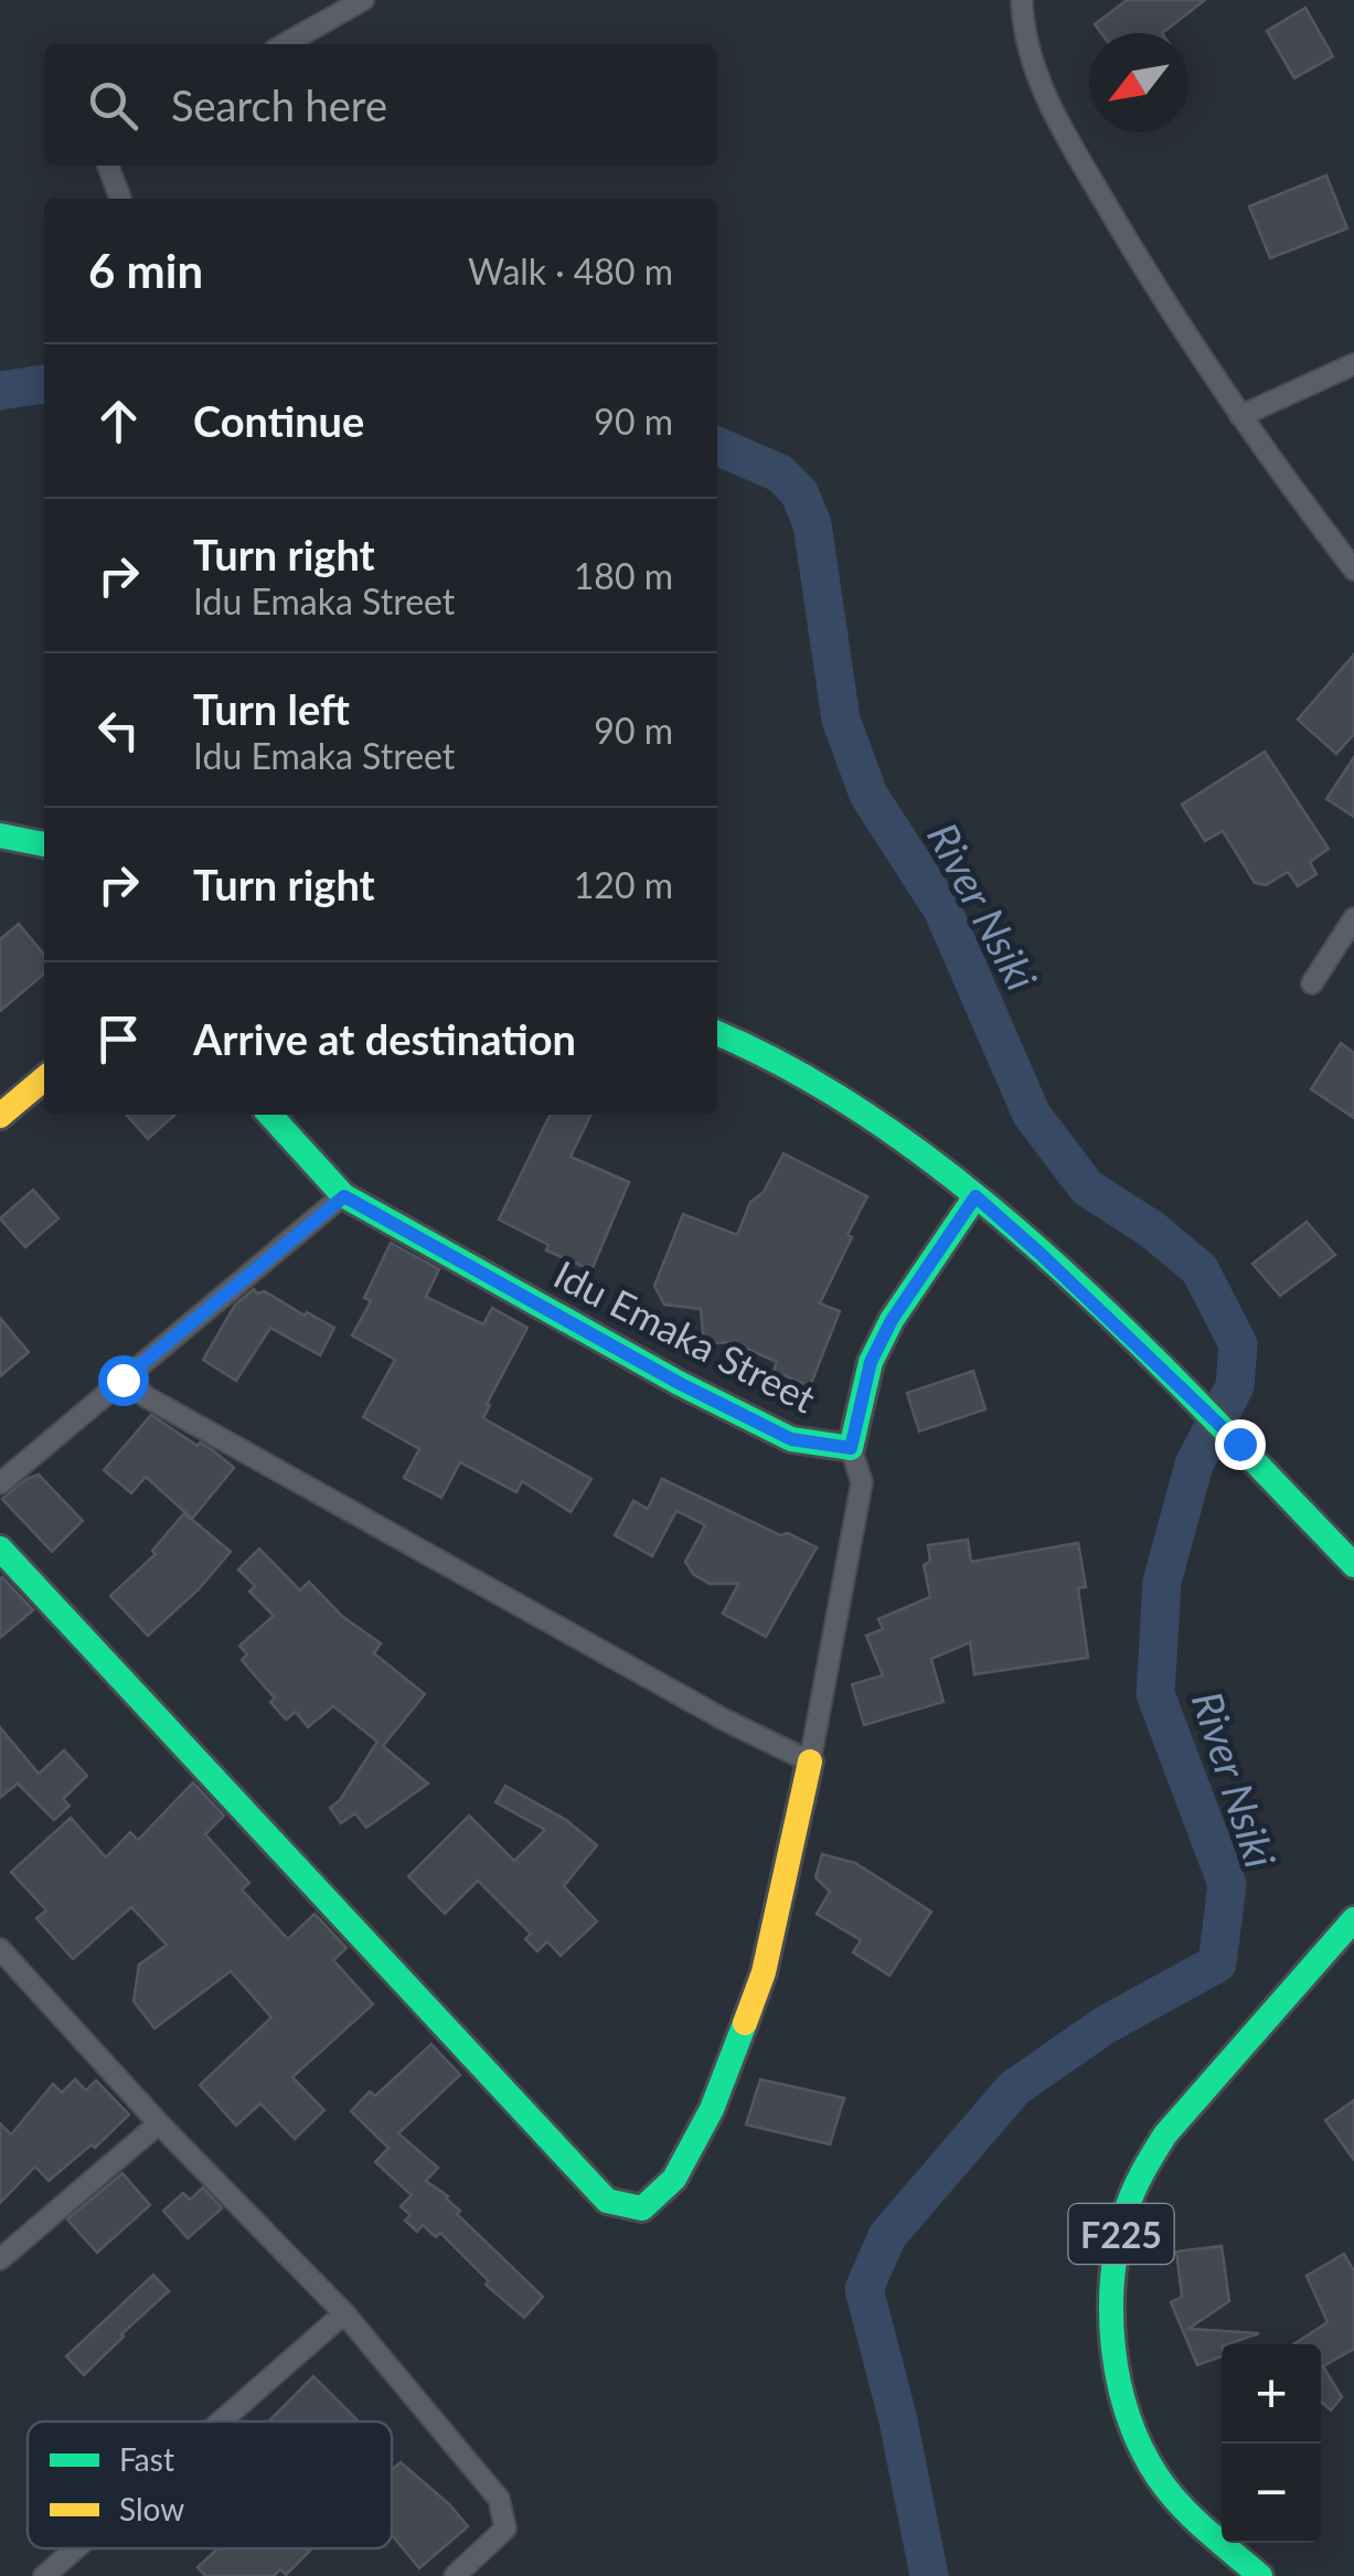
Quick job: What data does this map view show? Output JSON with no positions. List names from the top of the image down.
{
  "streets": {
    "street": ["Idu Emaka Street", "F225"]
  },
  "water": ["River Nsiki"],
  "legend": ["Fast", "Slow"],
  "north": "bottom left",
  "page": {
    "search": "Search here",
    "heading": ["6 min", "Walk · 480 m"],
    "list": [
      ["Continue", "90 m"],
      ["Turn right", "Idu Emaka Street", "180 m"],
      ["Turn left", "Idu Emaka Street", "90 m"],
      ["Turn right", "120 m"],
      "Arrive at destination"
    ],
    "map_buttons": ["+", "−"]
  }
}
